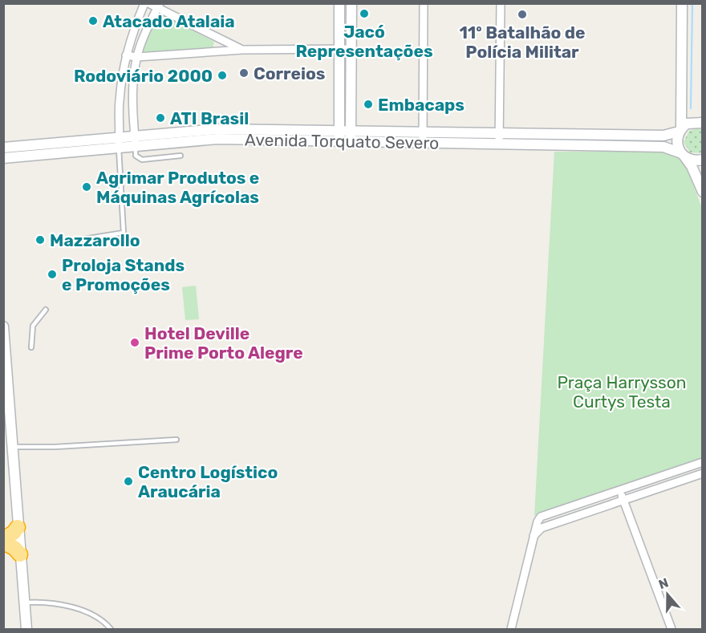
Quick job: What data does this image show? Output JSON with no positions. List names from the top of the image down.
{
  "streets": {
    "street": ["Avenida Torquato Severo"]
  },
  "parks": ["Praça Harrysson Curtys Testa"],
  "places": [
    "Jacó Representações",
    "11º Batalhão de Polícia Militar",
    "Atacado Atalaia",
    "Correios",
    "Rodoviário 2000",
    "Embacaps",
    "ATI Brasil",
    "Agrimar Produtos e Máquinas Agrícolas",
    "Mazzarollo",
    "Proloja Stands e Promoções",
    "Hotel Deville Prime Porto Alegre",
    "Centro Logístico Araucária"
  ],
  "north": "top"
}
